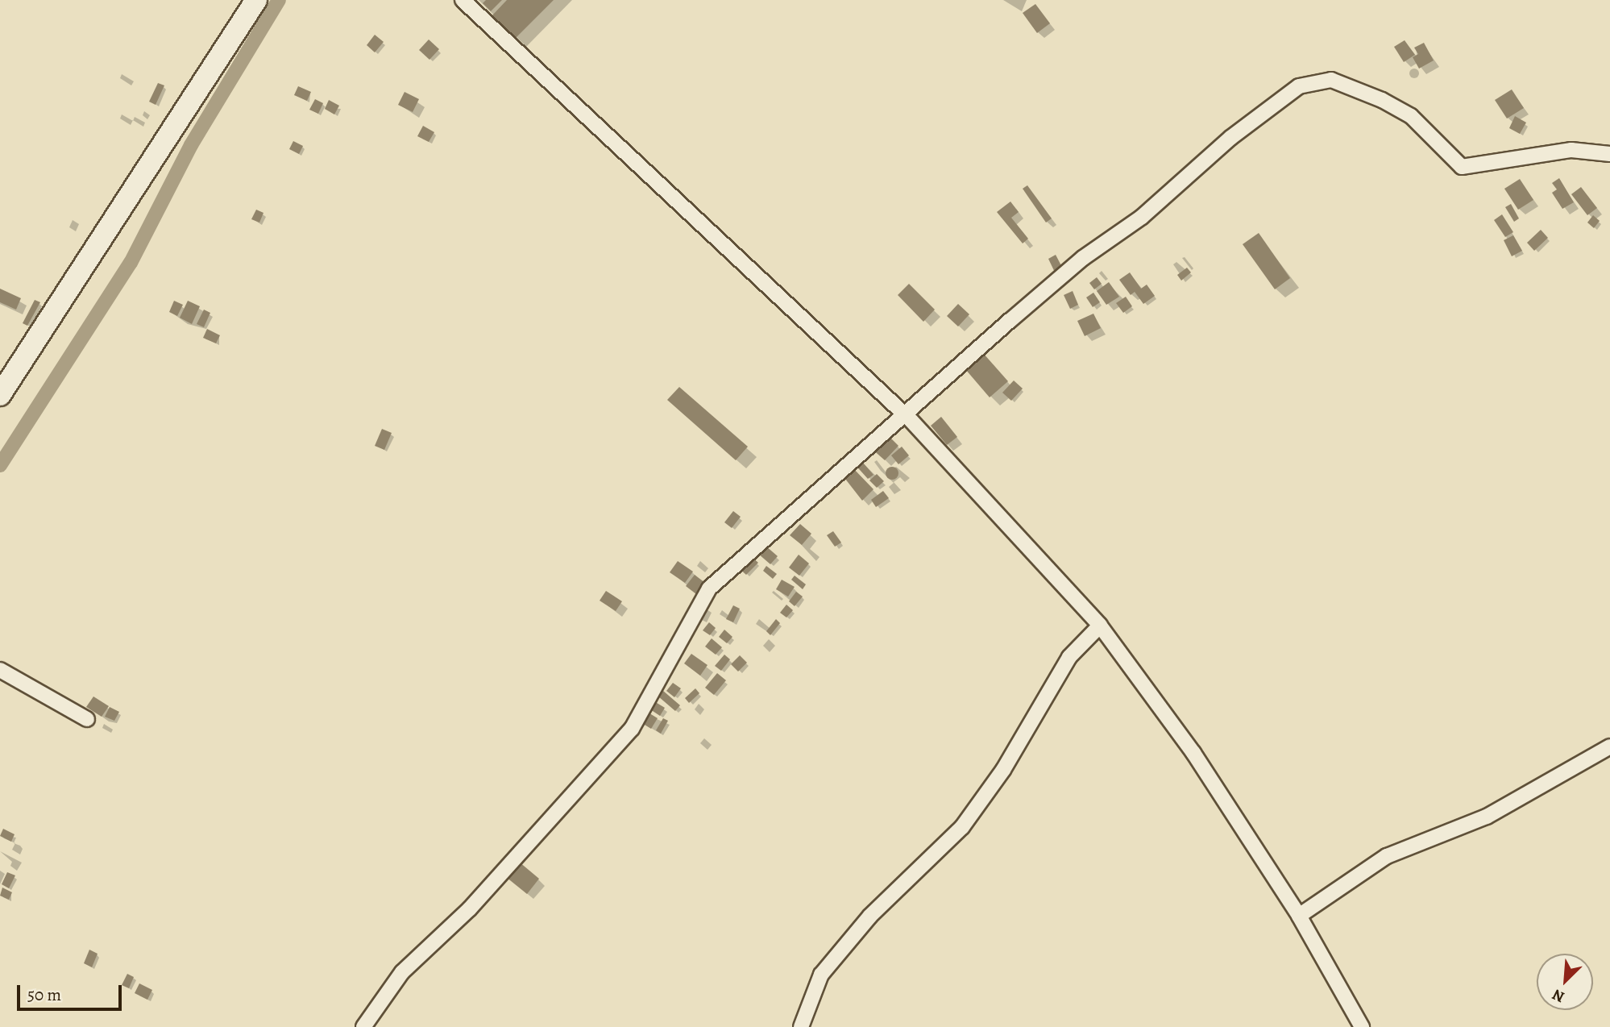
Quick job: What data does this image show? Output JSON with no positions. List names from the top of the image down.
{
  "scale_bar": "50 m",
  "north": "bottom left"
}
